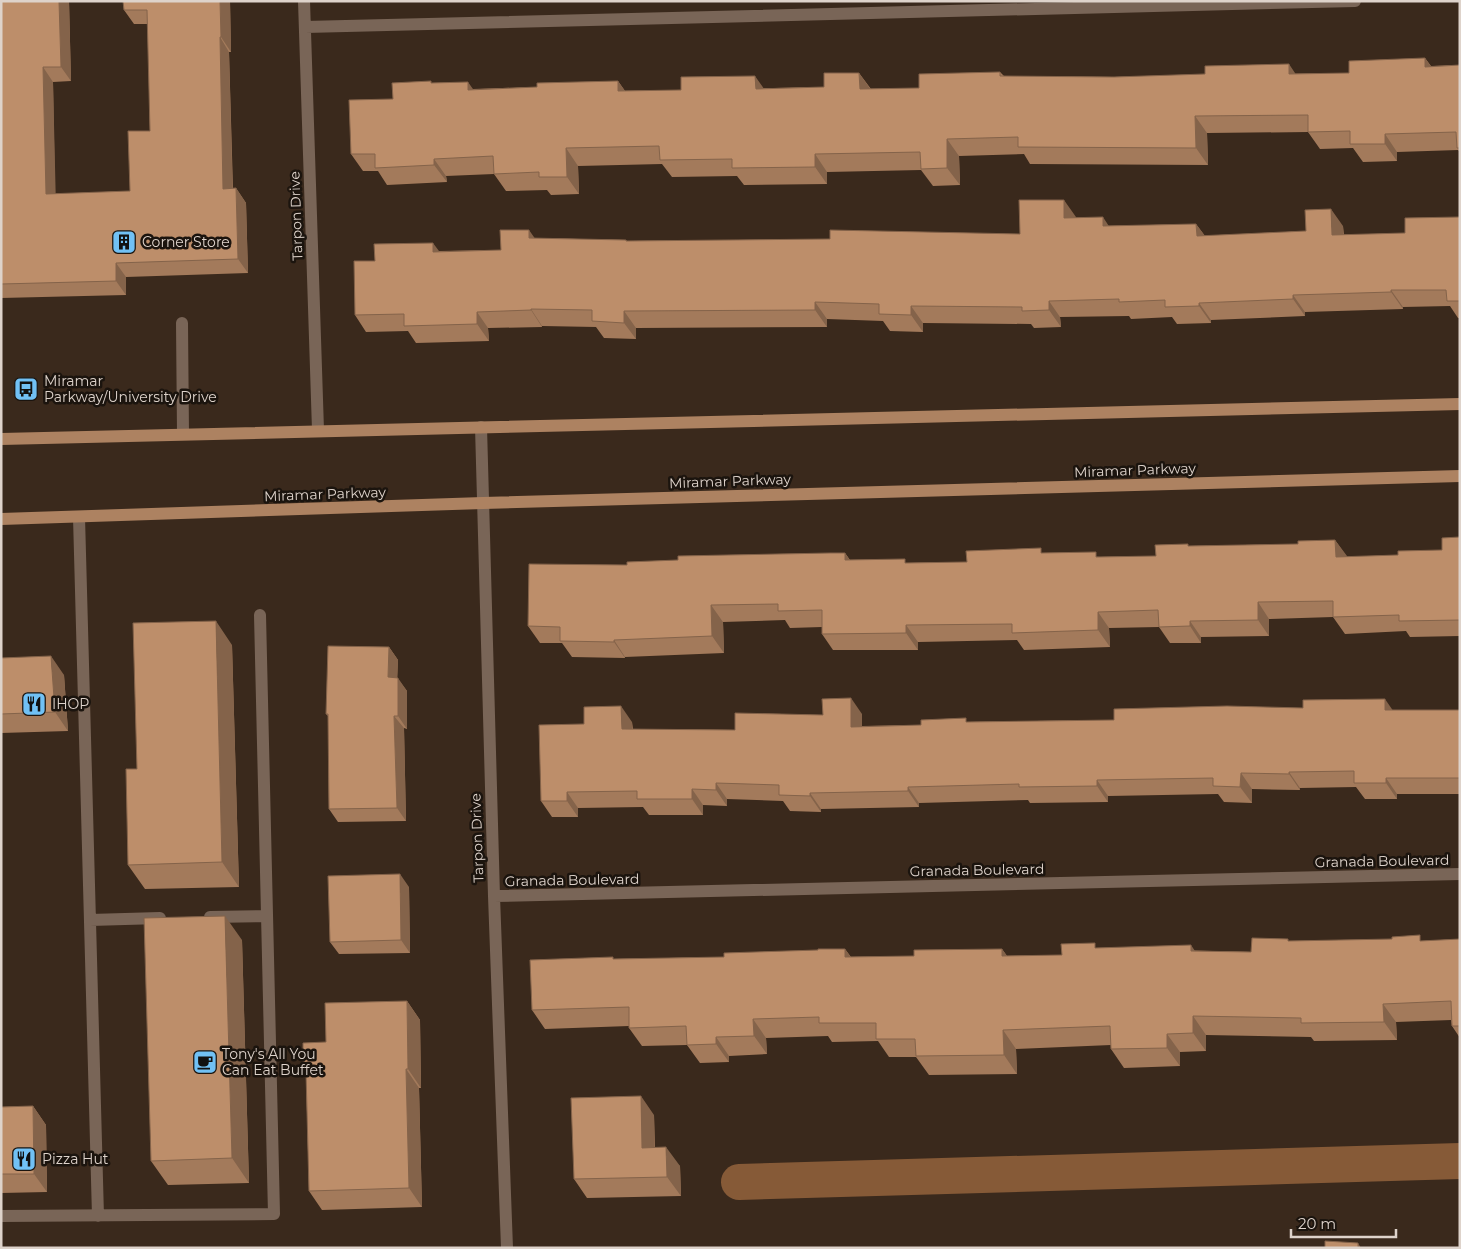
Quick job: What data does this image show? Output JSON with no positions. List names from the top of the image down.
{
  "streets": {
    "main road": ["Miramar Parkway"],
    "street": ["Tarpon Drive", "Granada Boulevard"]
  },
  "crossings": [
    ["Tarpon Drive", "Miramar Parkway"],
    ["Tarpon Drive", "Granada Boulevard"]
  ],
  "places": {
    "building": ["Corner Store"],
    "bus stop": ["Miramar Parkway/University Drive"],
    "restaurant": ["IHOP", "Pizza Hut"],
    "cafe": ["Tony's All You Can Eat Buffet"]
  },
  "scale_bar": "20 m"
}
